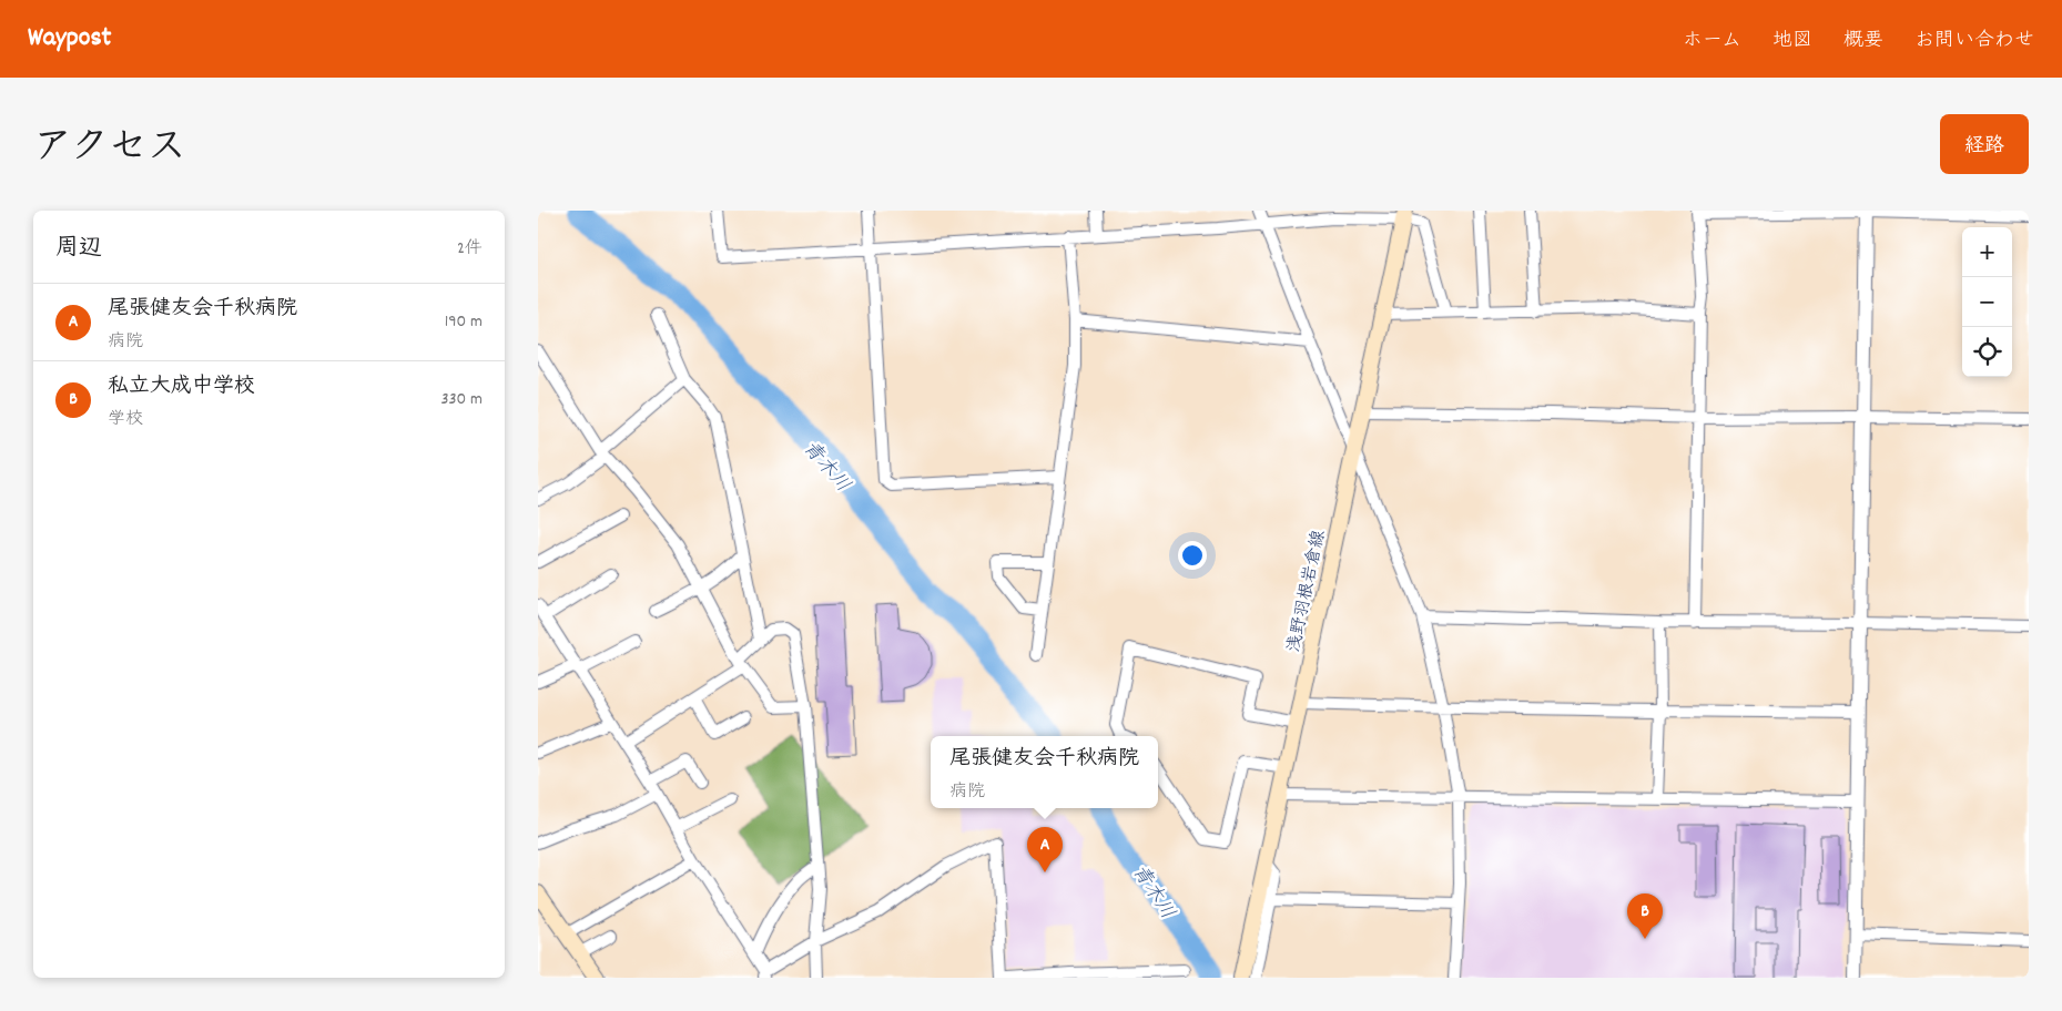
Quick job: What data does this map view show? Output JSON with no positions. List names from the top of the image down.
{
  "streets": {
    "main road": ["浅野羽根岩倉線"]
  },
  "water": ["青木川"],
  "page": {
    "header": "Waypost",
    "nav": [
      "ホーム",
      "地図",
      "概要",
      "お問い合わせ"
    ],
    "title": "アクセス",
    "buttons": "経路",
    "heading": ["周辺", "2件"],
    "map_buttons": ["+", "−"],
    "list": [
      {
        "mark": "A",
        "name": "尾張健友会千秋病院",
        "note": "病院",
        "value": "190 m"
      },
      {
        "mark": "B",
        "name": "私立大成中学校",
        "note": "学校",
        "value": "330 m"
      }
    ],
    "popup": ["尾張健友会千秋病院", "病院"],
    "pins": ["A", "B"]
  }
}
